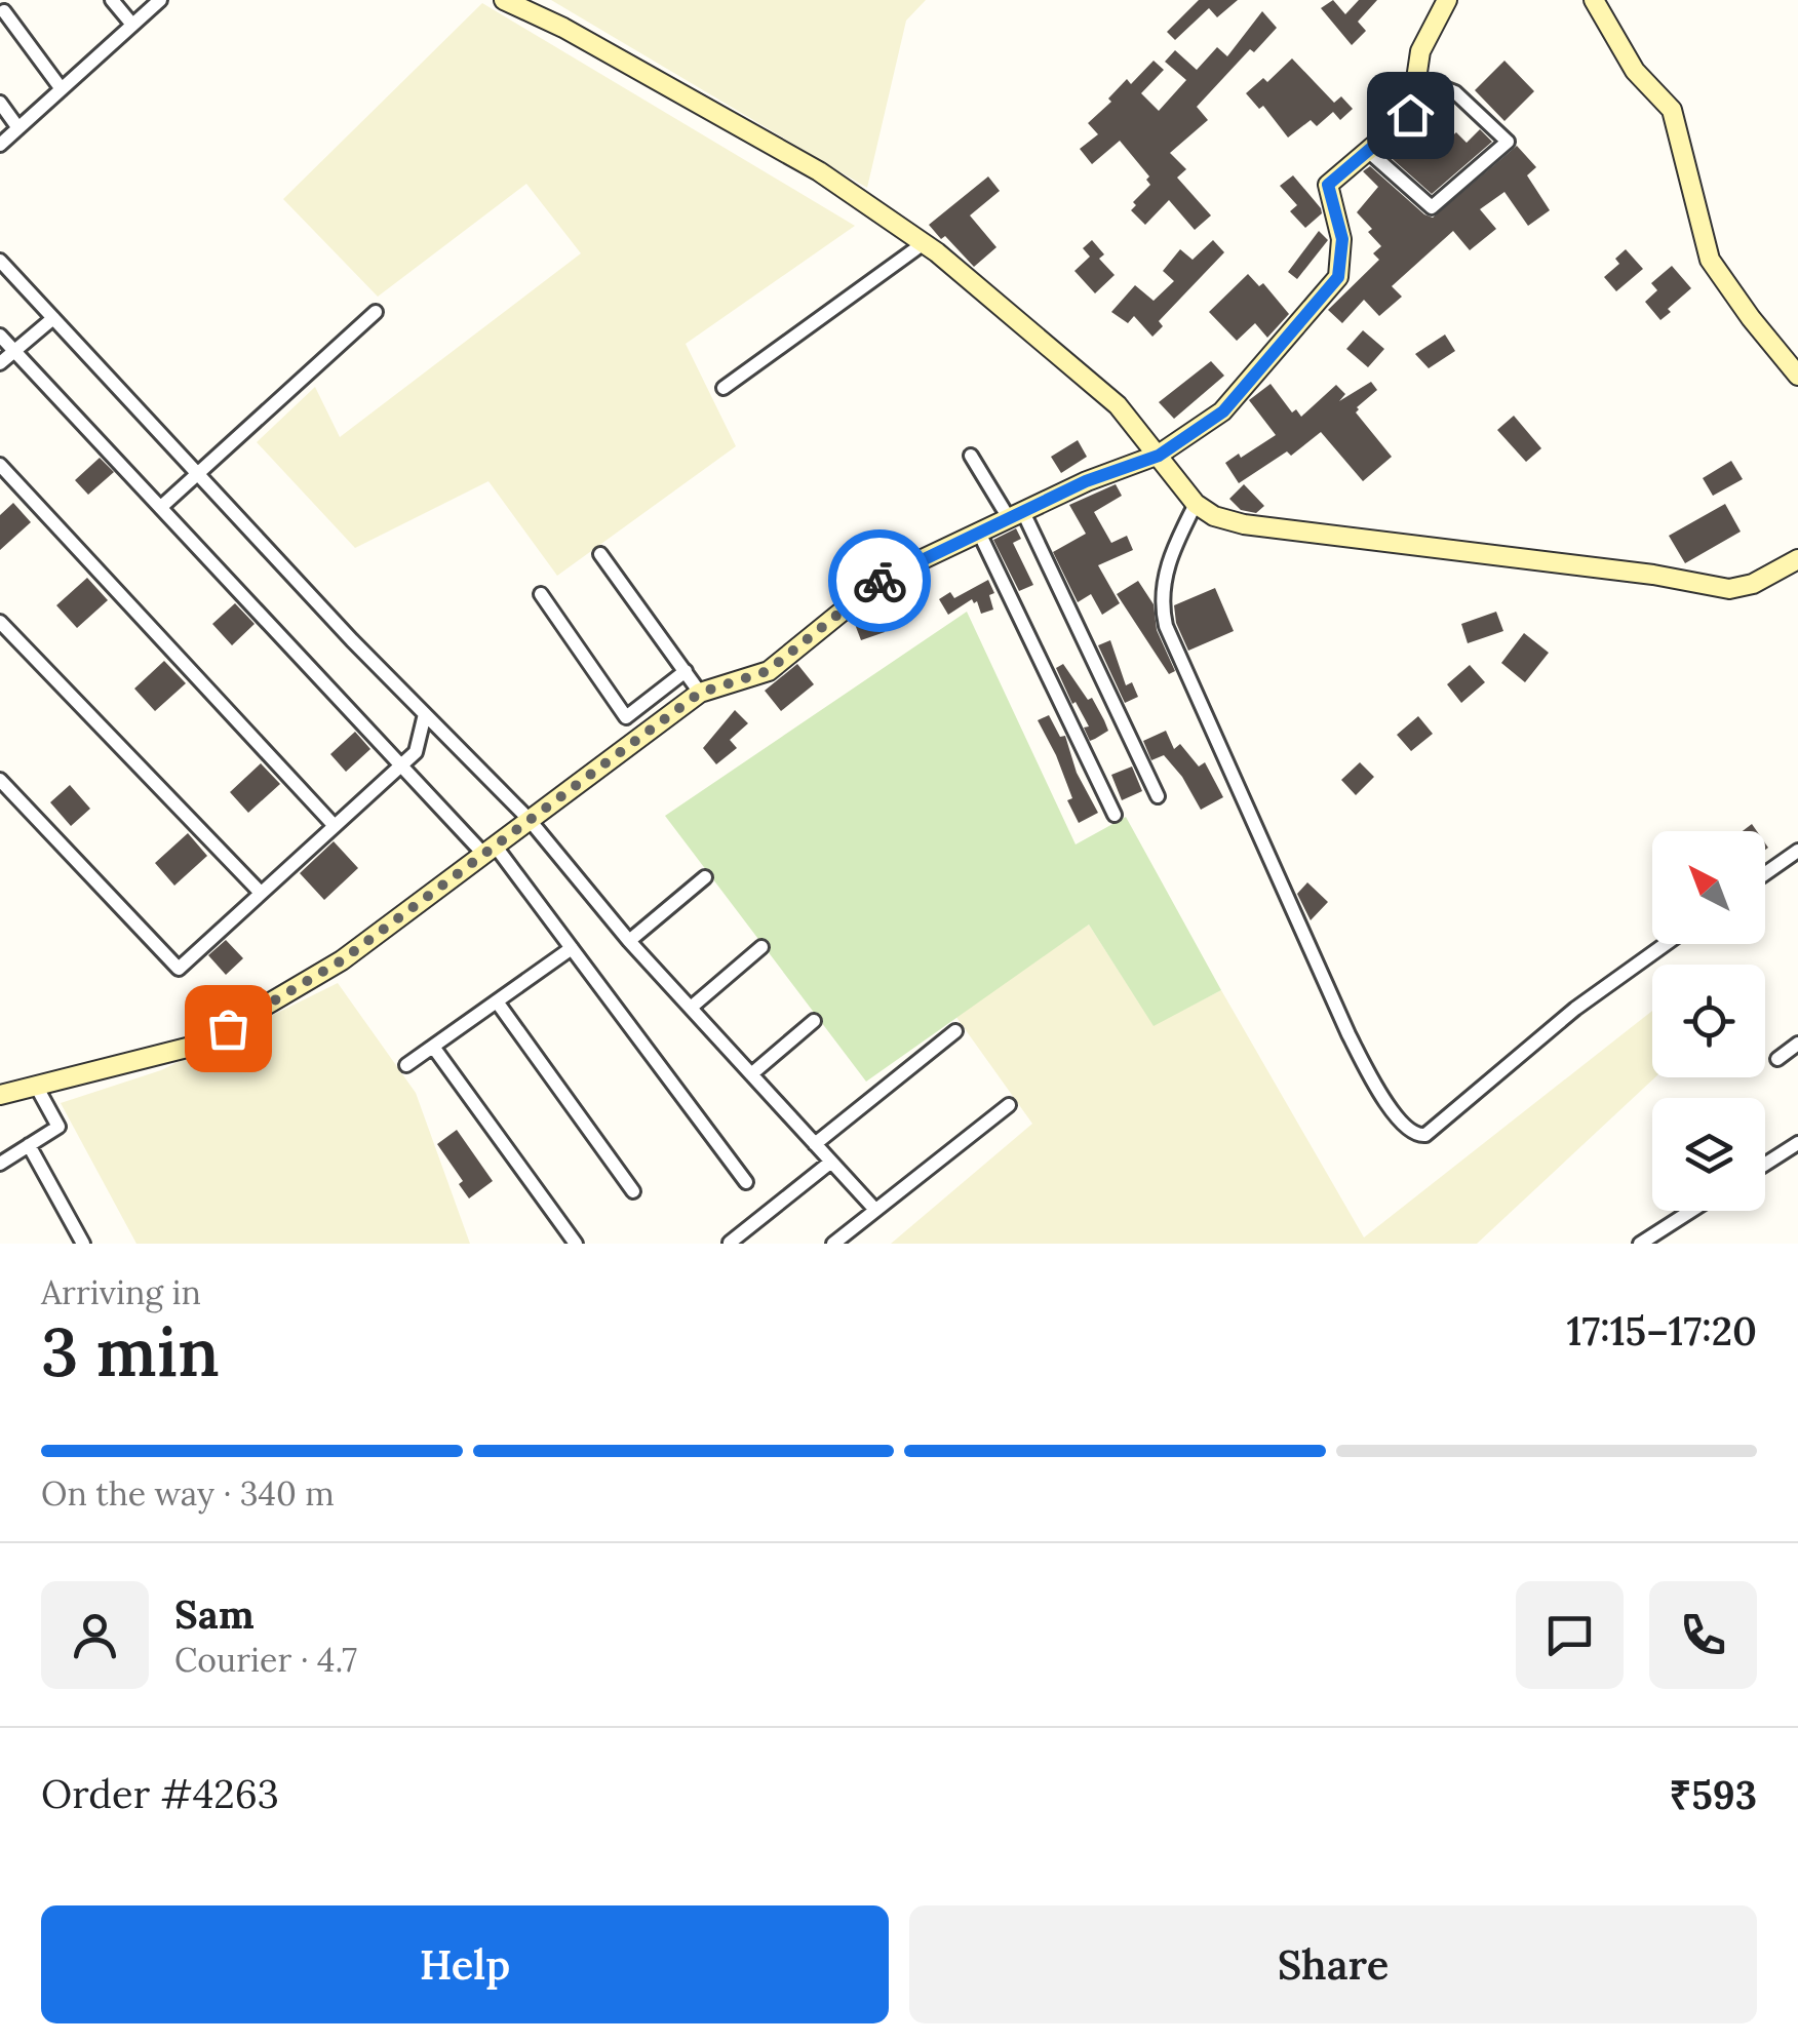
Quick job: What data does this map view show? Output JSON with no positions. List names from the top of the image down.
{
  "north": "top left",
  "page": {
    "heading": ["3 min", "Arriving in", "17:15–17:20"],
    "panel": [
      "Sam",
      "Courier · 4.7",
      "Order #4263",
      "₹593"
    ],
    "bar": "On the way · 340 m",
    "buttons": ["Help", "Share"]
  }
}
